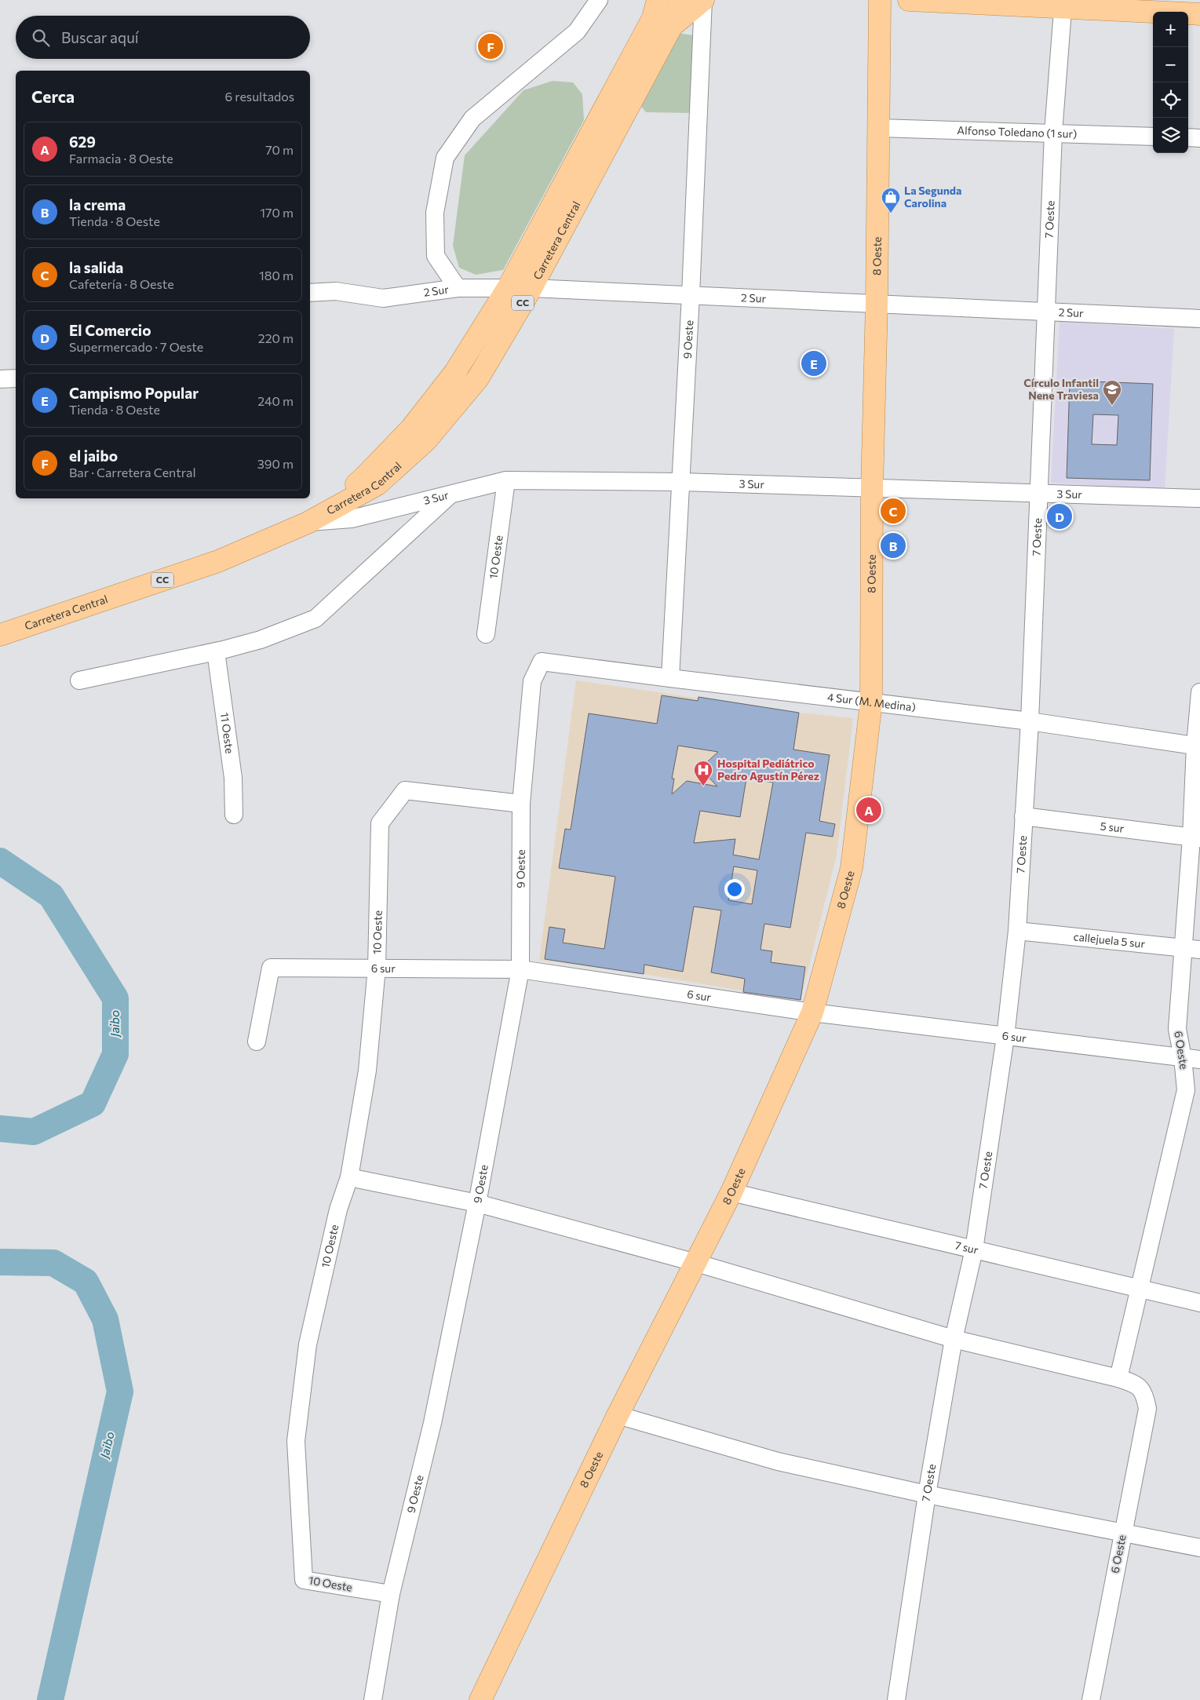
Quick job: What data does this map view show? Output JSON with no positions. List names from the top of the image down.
{
  "streets": {
    "main road": ["Carretera Central", "8 Oeste", "CC"],
    "street": [
      "Alfonso Toledano (1 sur)",
      "7 Oeste",
      "2 Sur",
      "9 Oeste",
      "3 Sur",
      "10 Oeste",
      "4 Sur (M. Medina)",
      "11 Oeste",
      "5 sur",
      "callejuela 5 sur",
      "6 sur",
      "6 Oeste",
      "7 sur"
    ]
  },
  "crossings": [
    ["Alfonso Toledano (1 sur)", "7 Oeste"],
    ["Alfonso Toledano (1 sur)", "8 Oeste"],
    ["7 Oeste", "2 Sur"],
    ["7 Oeste", "3 Sur"],
    ["7 Oeste", "4 Sur (M. Medina)"],
    ["7 Oeste", "5 sur"],
    ["7 Oeste", "callejuela 5 sur"],
    ["7 Oeste", "6 sur"],
    ["7 Oeste", "7 sur"],
    ["Carretera Central", "2 Sur"],
    ["Carretera Central", "CC"],
    ["Carretera Central", "3 Sur"],
    ["8 Oeste", "2 Sur"],
    ["8 Oeste", "3 Sur"],
    ["8 Oeste", "4 Sur (M. Medina)"],
    ["8 Oeste", "6 sur"],
    ["8 Oeste", "7 sur"],
    ["2 Sur", "9 Oeste"],
    ["9 Oeste", "3 Sur"],
    ["9 Oeste", "10 Oeste"],
    ["9 Oeste", "4 Sur (M. Medina)"],
    ["9 Oeste", "6 sur"],
    ["3 Sur", "10 Oeste"],
    ["10 Oeste", "6 sur"],
    ["4 Sur (M. Medina)", "6 Oeste"],
    ["5 sur", "6 Oeste"],
    ["callejuela 5 sur", "6 Oeste"],
    ["6 sur", "6 Oeste"],
    ["6 Oeste", "7 sur"]
  ],
  "water": ["Jaibo"],
  "places": {
    "shop": ["La Segunda Carolina"],
    "school or university": ["Círculo Infantil Nene Traviesa"],
    "hospital": ["Hospital Pediátrico Pedro Agustín Pérez"]
  },
  "page": {
    "map_buttons": ["+", "−"],
    "search": "Buscar aquí",
    "pins": [
      "F",
      "E",
      "C",
      "D",
      "B",
      "A"
    ],
    "heading": ["Cerca", "6 resultados"],
    "list": [
      {
        "mark": "A",
        "name": "629",
        "note": "Farmacia · 8 Oeste",
        "value": "70 m"
      },
      {
        "mark": "B",
        "name": "la crema",
        "note": "Tienda · 8 Oeste",
        "value": "170 m"
      },
      {
        "mark": "C",
        "name": "la salida",
        "note": "Cafetería · 8 Oeste",
        "value": "180 m"
      },
      {
        "mark": "D",
        "name": "El Comercio",
        "note": "Supermercado · 7 Oeste",
        "value": "220 m"
      },
      {
        "mark": "E",
        "name": "Campismo Popular",
        "note": "Tienda · 8 Oeste",
        "value": "240 m"
      },
      {
        "mark": "F",
        "name": "el jaibo",
        "note": "Bar · Carretera Central",
        "value": "390 m"
      }
    ]
  }
}
